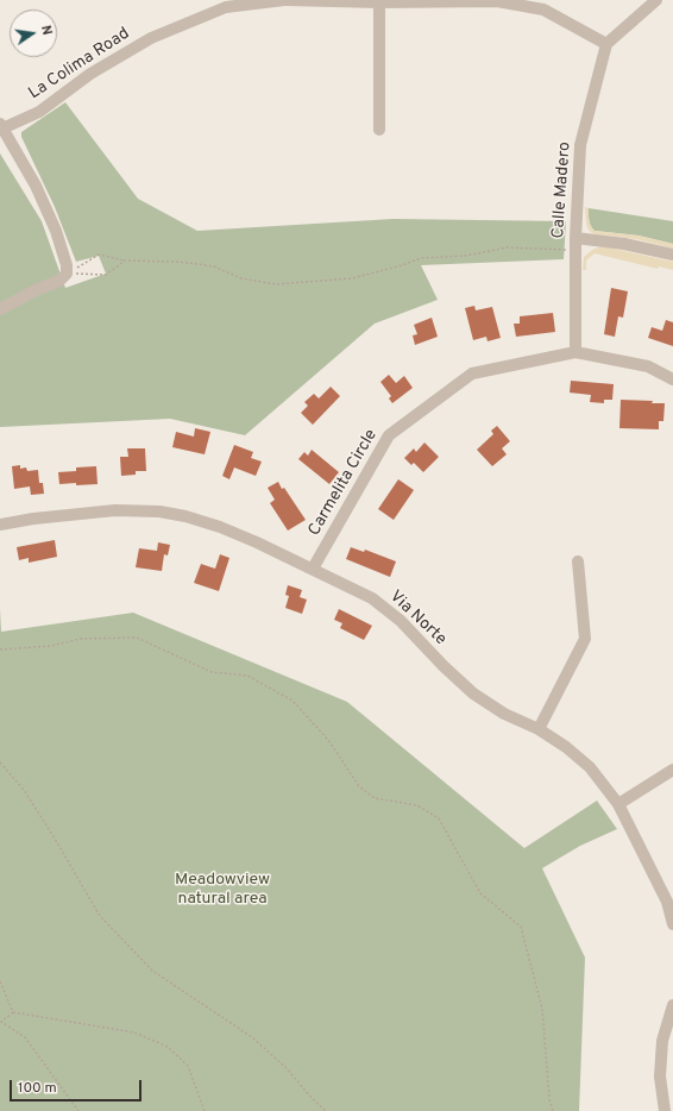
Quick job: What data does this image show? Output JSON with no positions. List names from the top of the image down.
{
  "streets": {
    "street": [
      "La Colima Road",
      "Calle Madero",
      "Carmelita Circle",
      "Via Norte"
    ]
  },
  "crossings": [
    ["La Colima Road", "Calle Madero"],
    ["Calle Madero", "Carmelita Circle"],
    ["Carmelita Circle", "Via Norte"]
  ],
  "parks": ["Meadowview natural area"],
  "scale_bar": "100 m",
  "north": "right"
}
